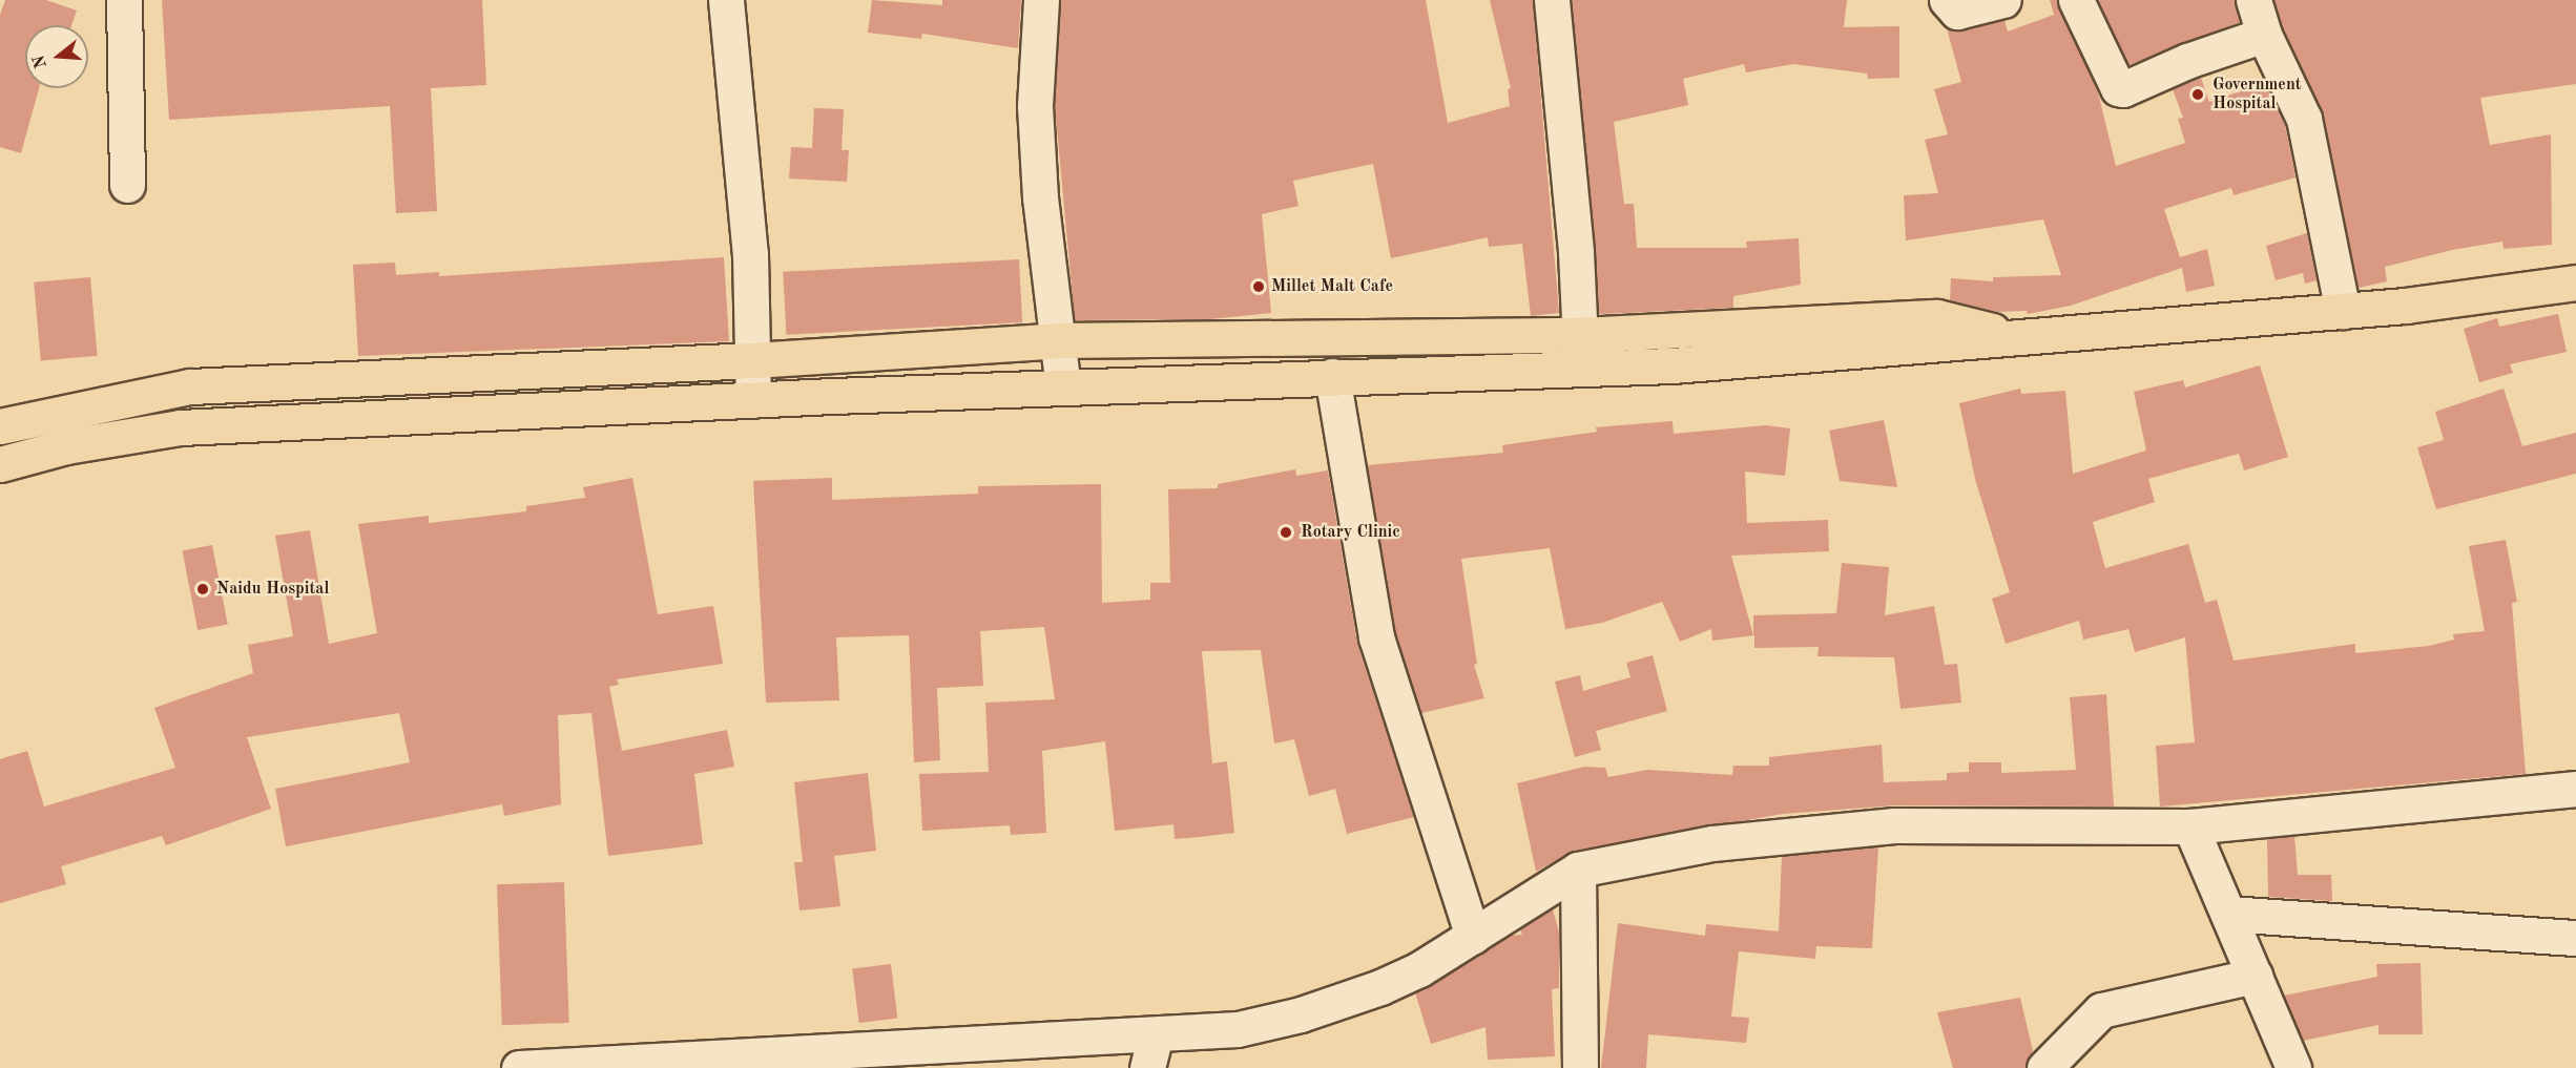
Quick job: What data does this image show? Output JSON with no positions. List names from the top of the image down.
{
  "places": [
    "Government Hospital",
    "Millet Malt Cafe",
    "Rotary Clinic",
    "Naidu Hospital"
  ],
  "north": "left"
}
